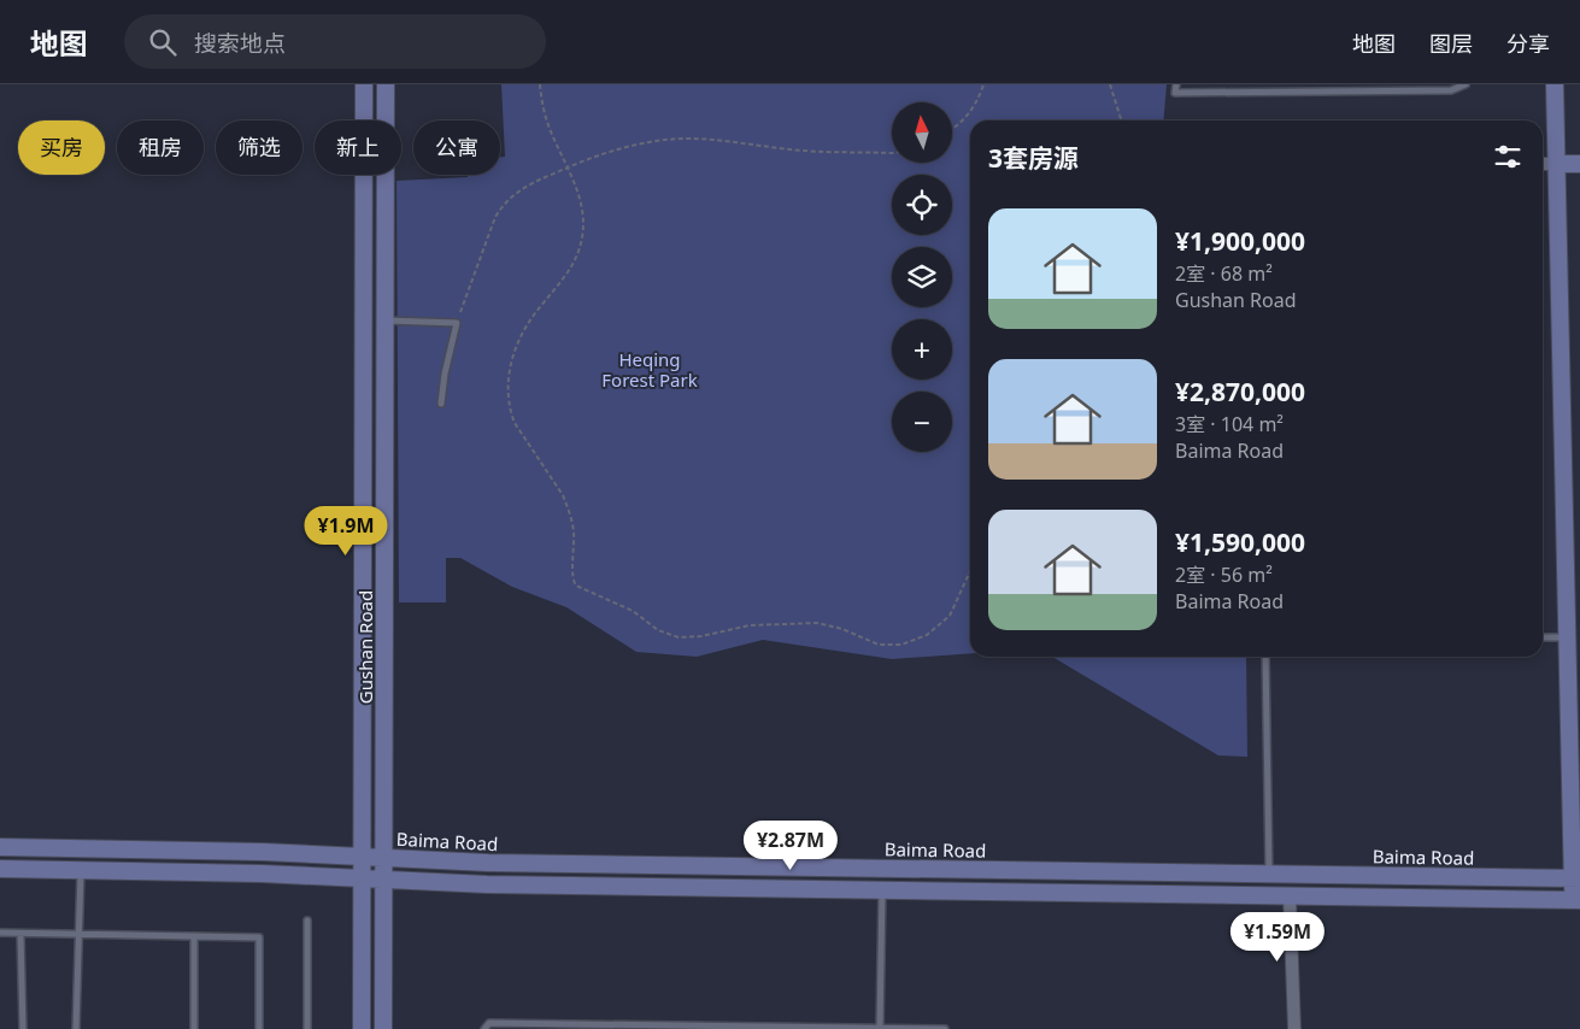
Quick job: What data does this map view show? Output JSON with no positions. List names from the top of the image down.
{
  "streets": {
    "street": ["Gushan Road", "Baima Road"]
  },
  "crossings": [
    ["Gushan Road", "Baima Road"]
  ],
  "parks": ["Heqing Forest Park"],
  "north": "top",
  "page": {
    "header": "地图",
    "search": "搜索地点",
    "nav": ["地图", "图层", "分享"],
    "map_buttons": ["+", "−"],
    "chip": [
      "买房",
      "租房",
      "筛选",
      "新上",
      "公寓"
    ],
    "heading": "3套房源",
    "list": [
      {
        "name": "¥1,900,000",
        "note": "2室 · 68 m² · Gushan Road"
      },
      {
        "name": "¥2,870,000",
        "note": "3室 · 104 m² · Baima Road"
      },
      {
        "name": "¥1,590,000",
        "note": "2室 · 56 m² · Baima Road"
      }
    ],
    "price": ["¥1.9M", "¥2.87M", "¥1.59M"]
  }
}
